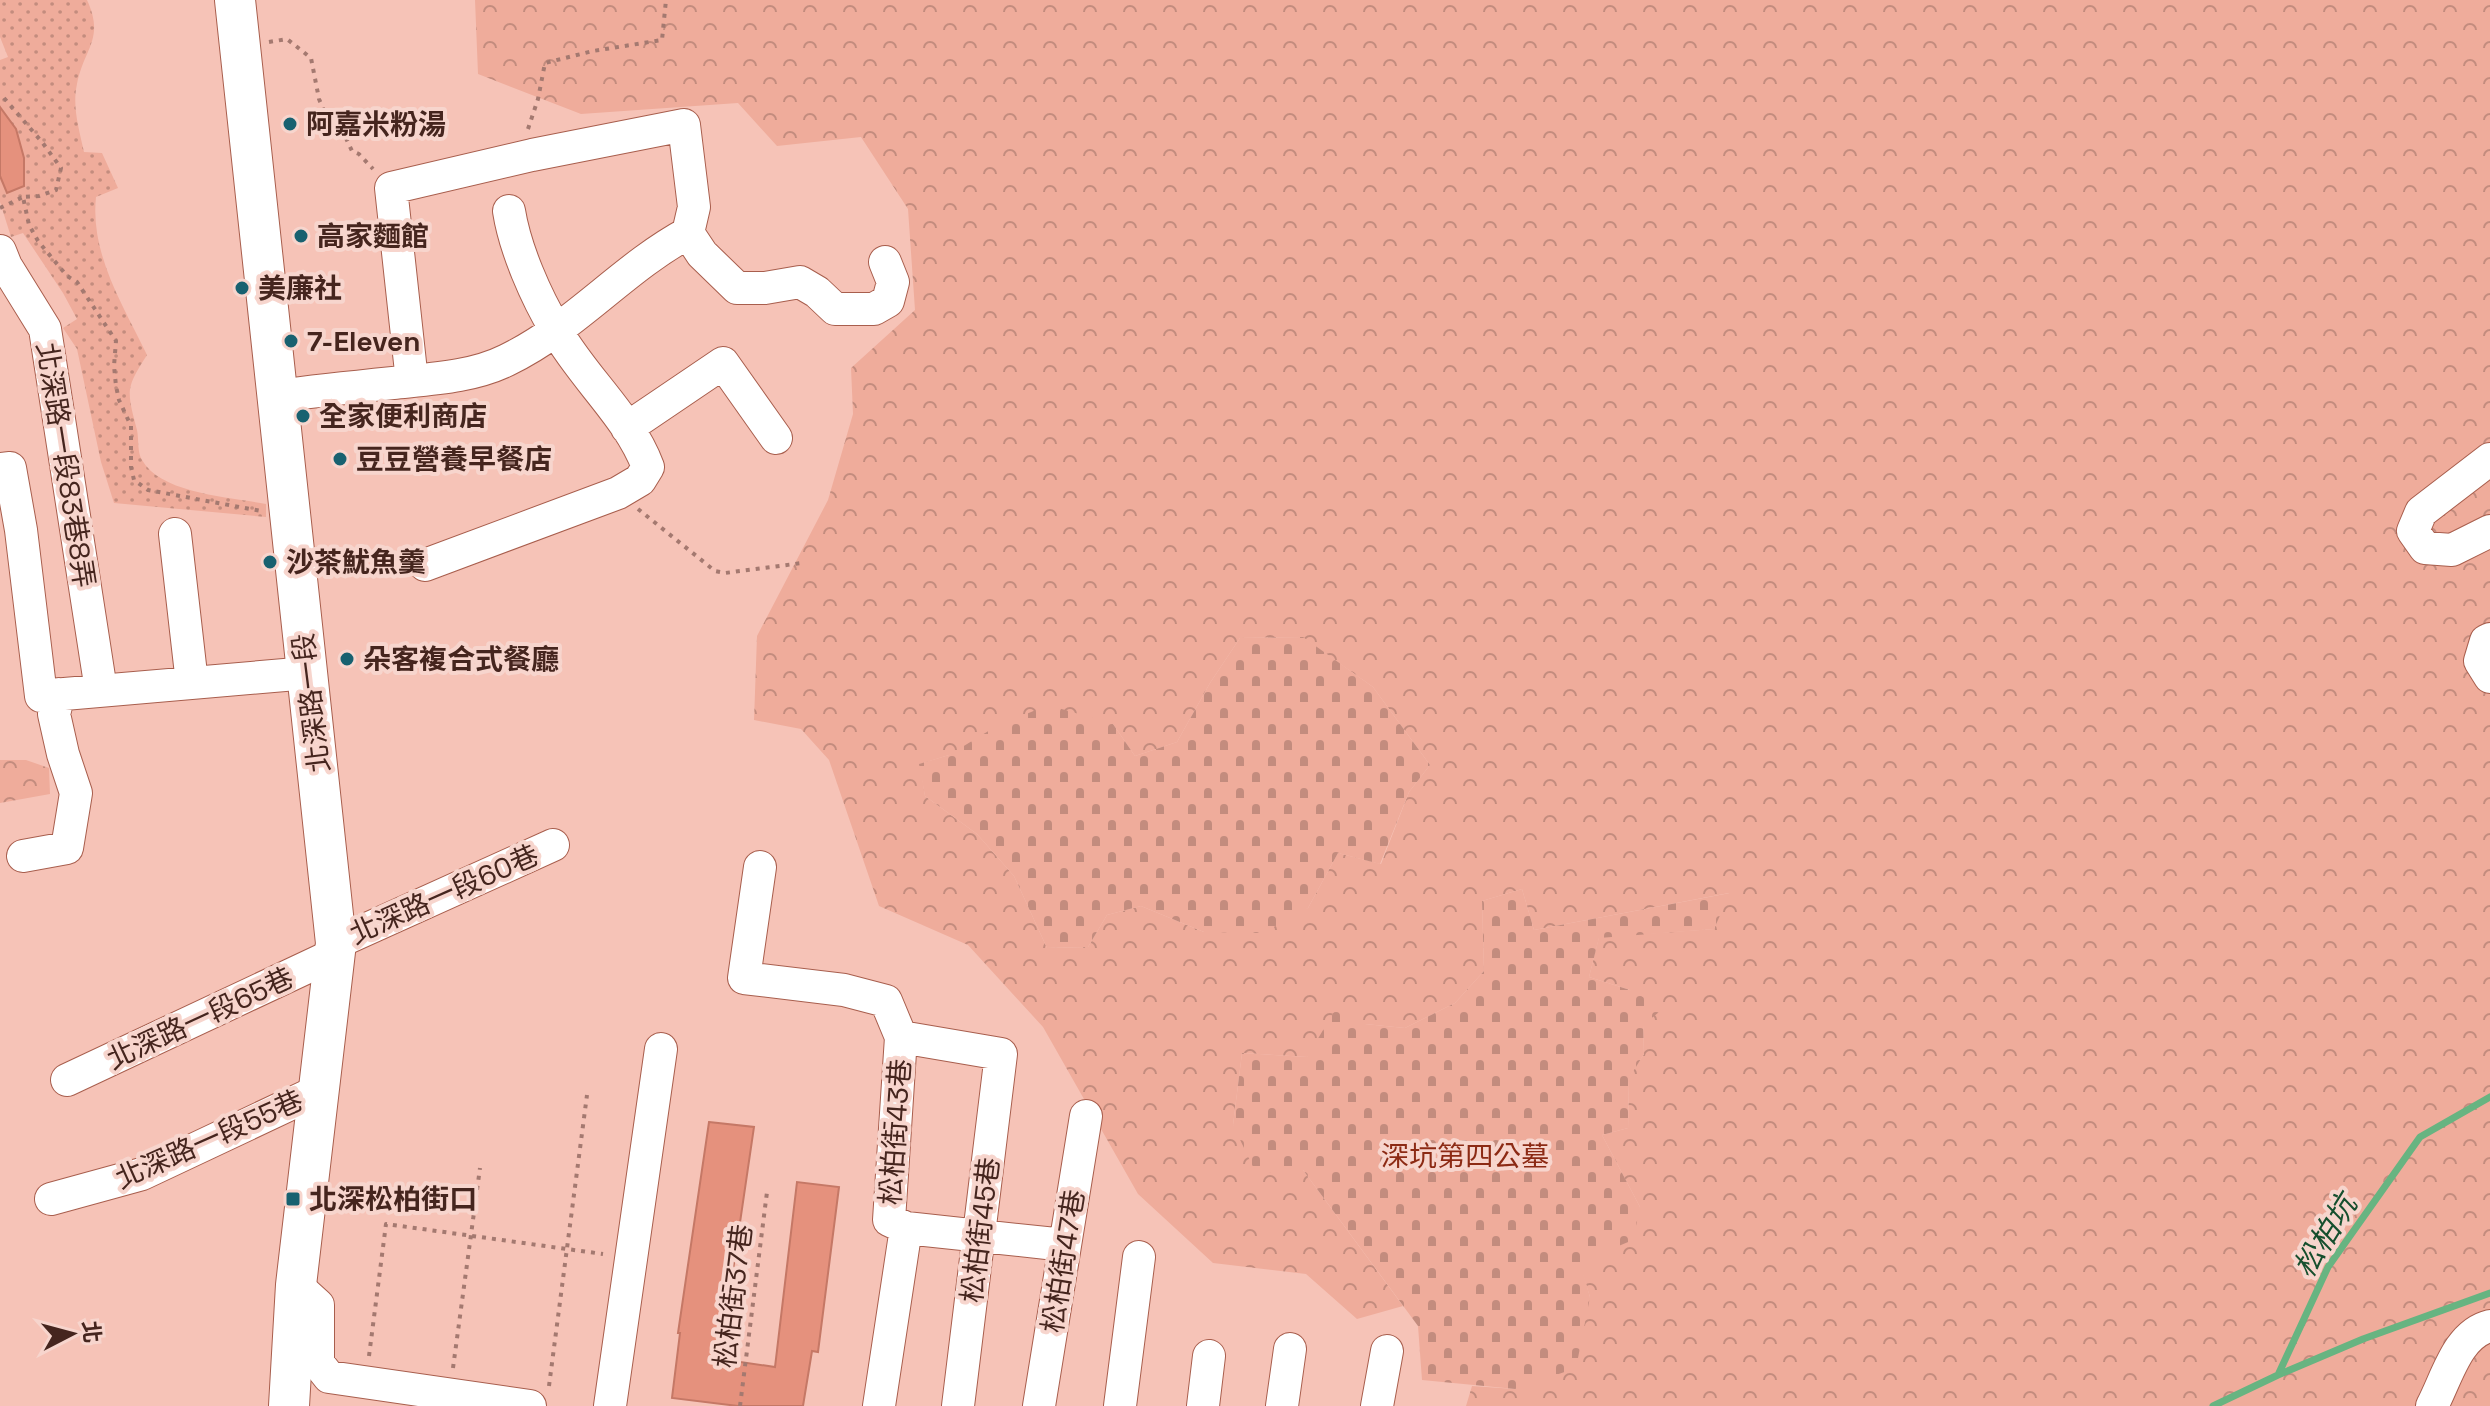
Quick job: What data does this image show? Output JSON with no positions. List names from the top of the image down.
{
  "streets": {
    "main road": ["北深路一段"],
    "street": [
      "北深路一段83巷8弄",
      "北深路一段60巷",
      "北深路一段65巷",
      "松柏街43巷",
      "北深路一段55巷",
      "松柏街45巷",
      "松柏街47巷"
    ],
    "path": ["松柏街37巷"]
  },
  "crossings": [
    ["北深路一段", "北深路一段60巷"],
    ["北深路一段", "北深路一段65巷"],
    ["北深路一段", "北深路一段55巷"],
    ["北深路一段60巷", "北深路一段65巷"],
    ["松柏街43巷", "松柏街45巷"]
  ],
  "water": ["松柏坑"],
  "parks": ["深坑第四公墓"],
  "places": {
    "other": [
      "阿嘉米粉湯",
      "高家麵館",
      "美廉社",
      "7-Eleven",
      "全家便利商店",
      "豆豆營養早餐店",
      "沙茶魷魚羹",
      "朵客複合式餐廳"
    ],
    "transit": ["北深松柏街口"]
  },
  "north": "right"
}
